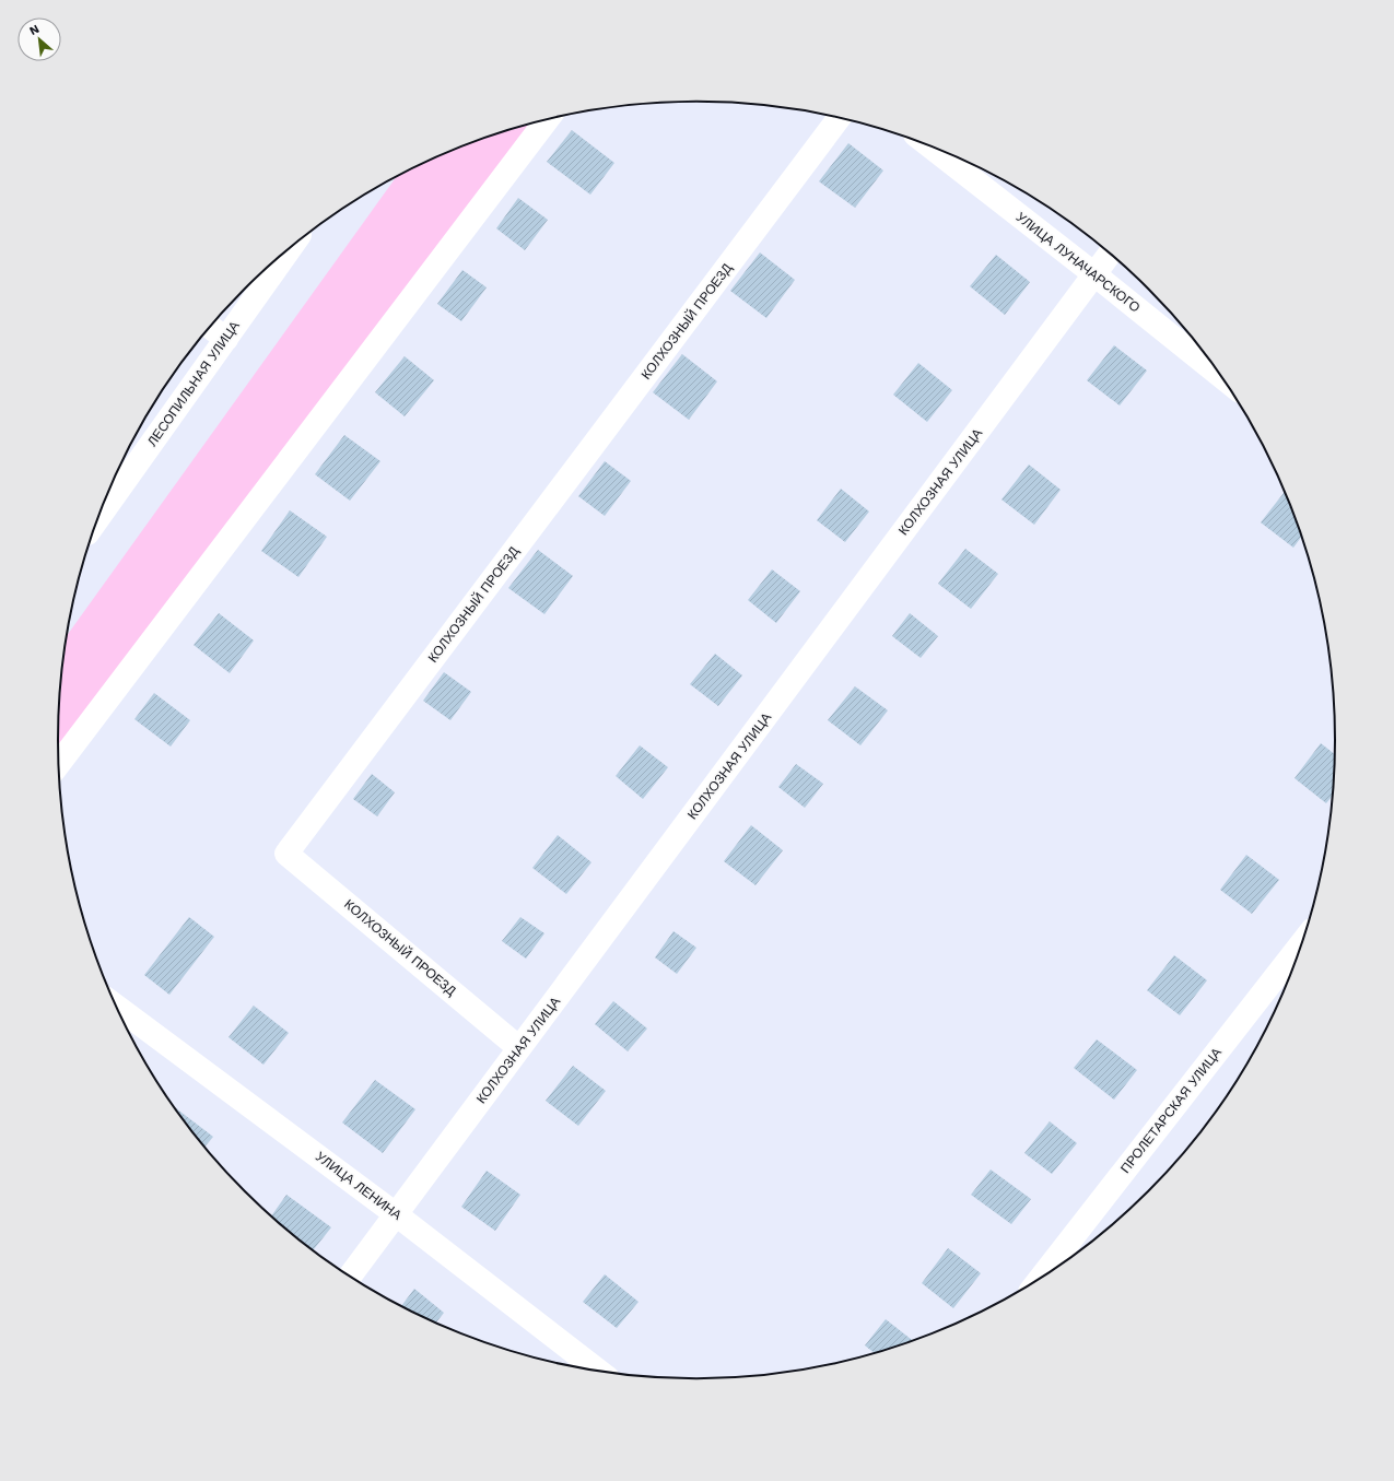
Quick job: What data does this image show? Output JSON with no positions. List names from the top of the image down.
{
  "streets": {
    "street": [
      "УЛИЦА ЛУНАЧАРСКОГО",
      "КОЛХОЗНЫЙ ПРОЕЗД",
      "ЛЕСОПИЛЬНАЯ УЛИЦА",
      "КОЛХОЗНАЯ УЛИЦА",
      "ПРОЛЕТАРСКАЯ УЛИЦА",
      "УЛИЦА ЛЕНИНА"
    ]
  },
  "crossings": [
    ["УЛИЦА ЛУНАЧАРСКОГО", "КОЛХОЗНАЯ УЛИЦА"],
    ["КОЛХОЗНЫЙ ПРОЕЗД", "КОЛХОЗНАЯ УЛИЦА"],
    ["КОЛХОЗНАЯ УЛИЦА", "УЛИЦА ЛЕНИНА"]
  ],
  "north": "top left"
}
